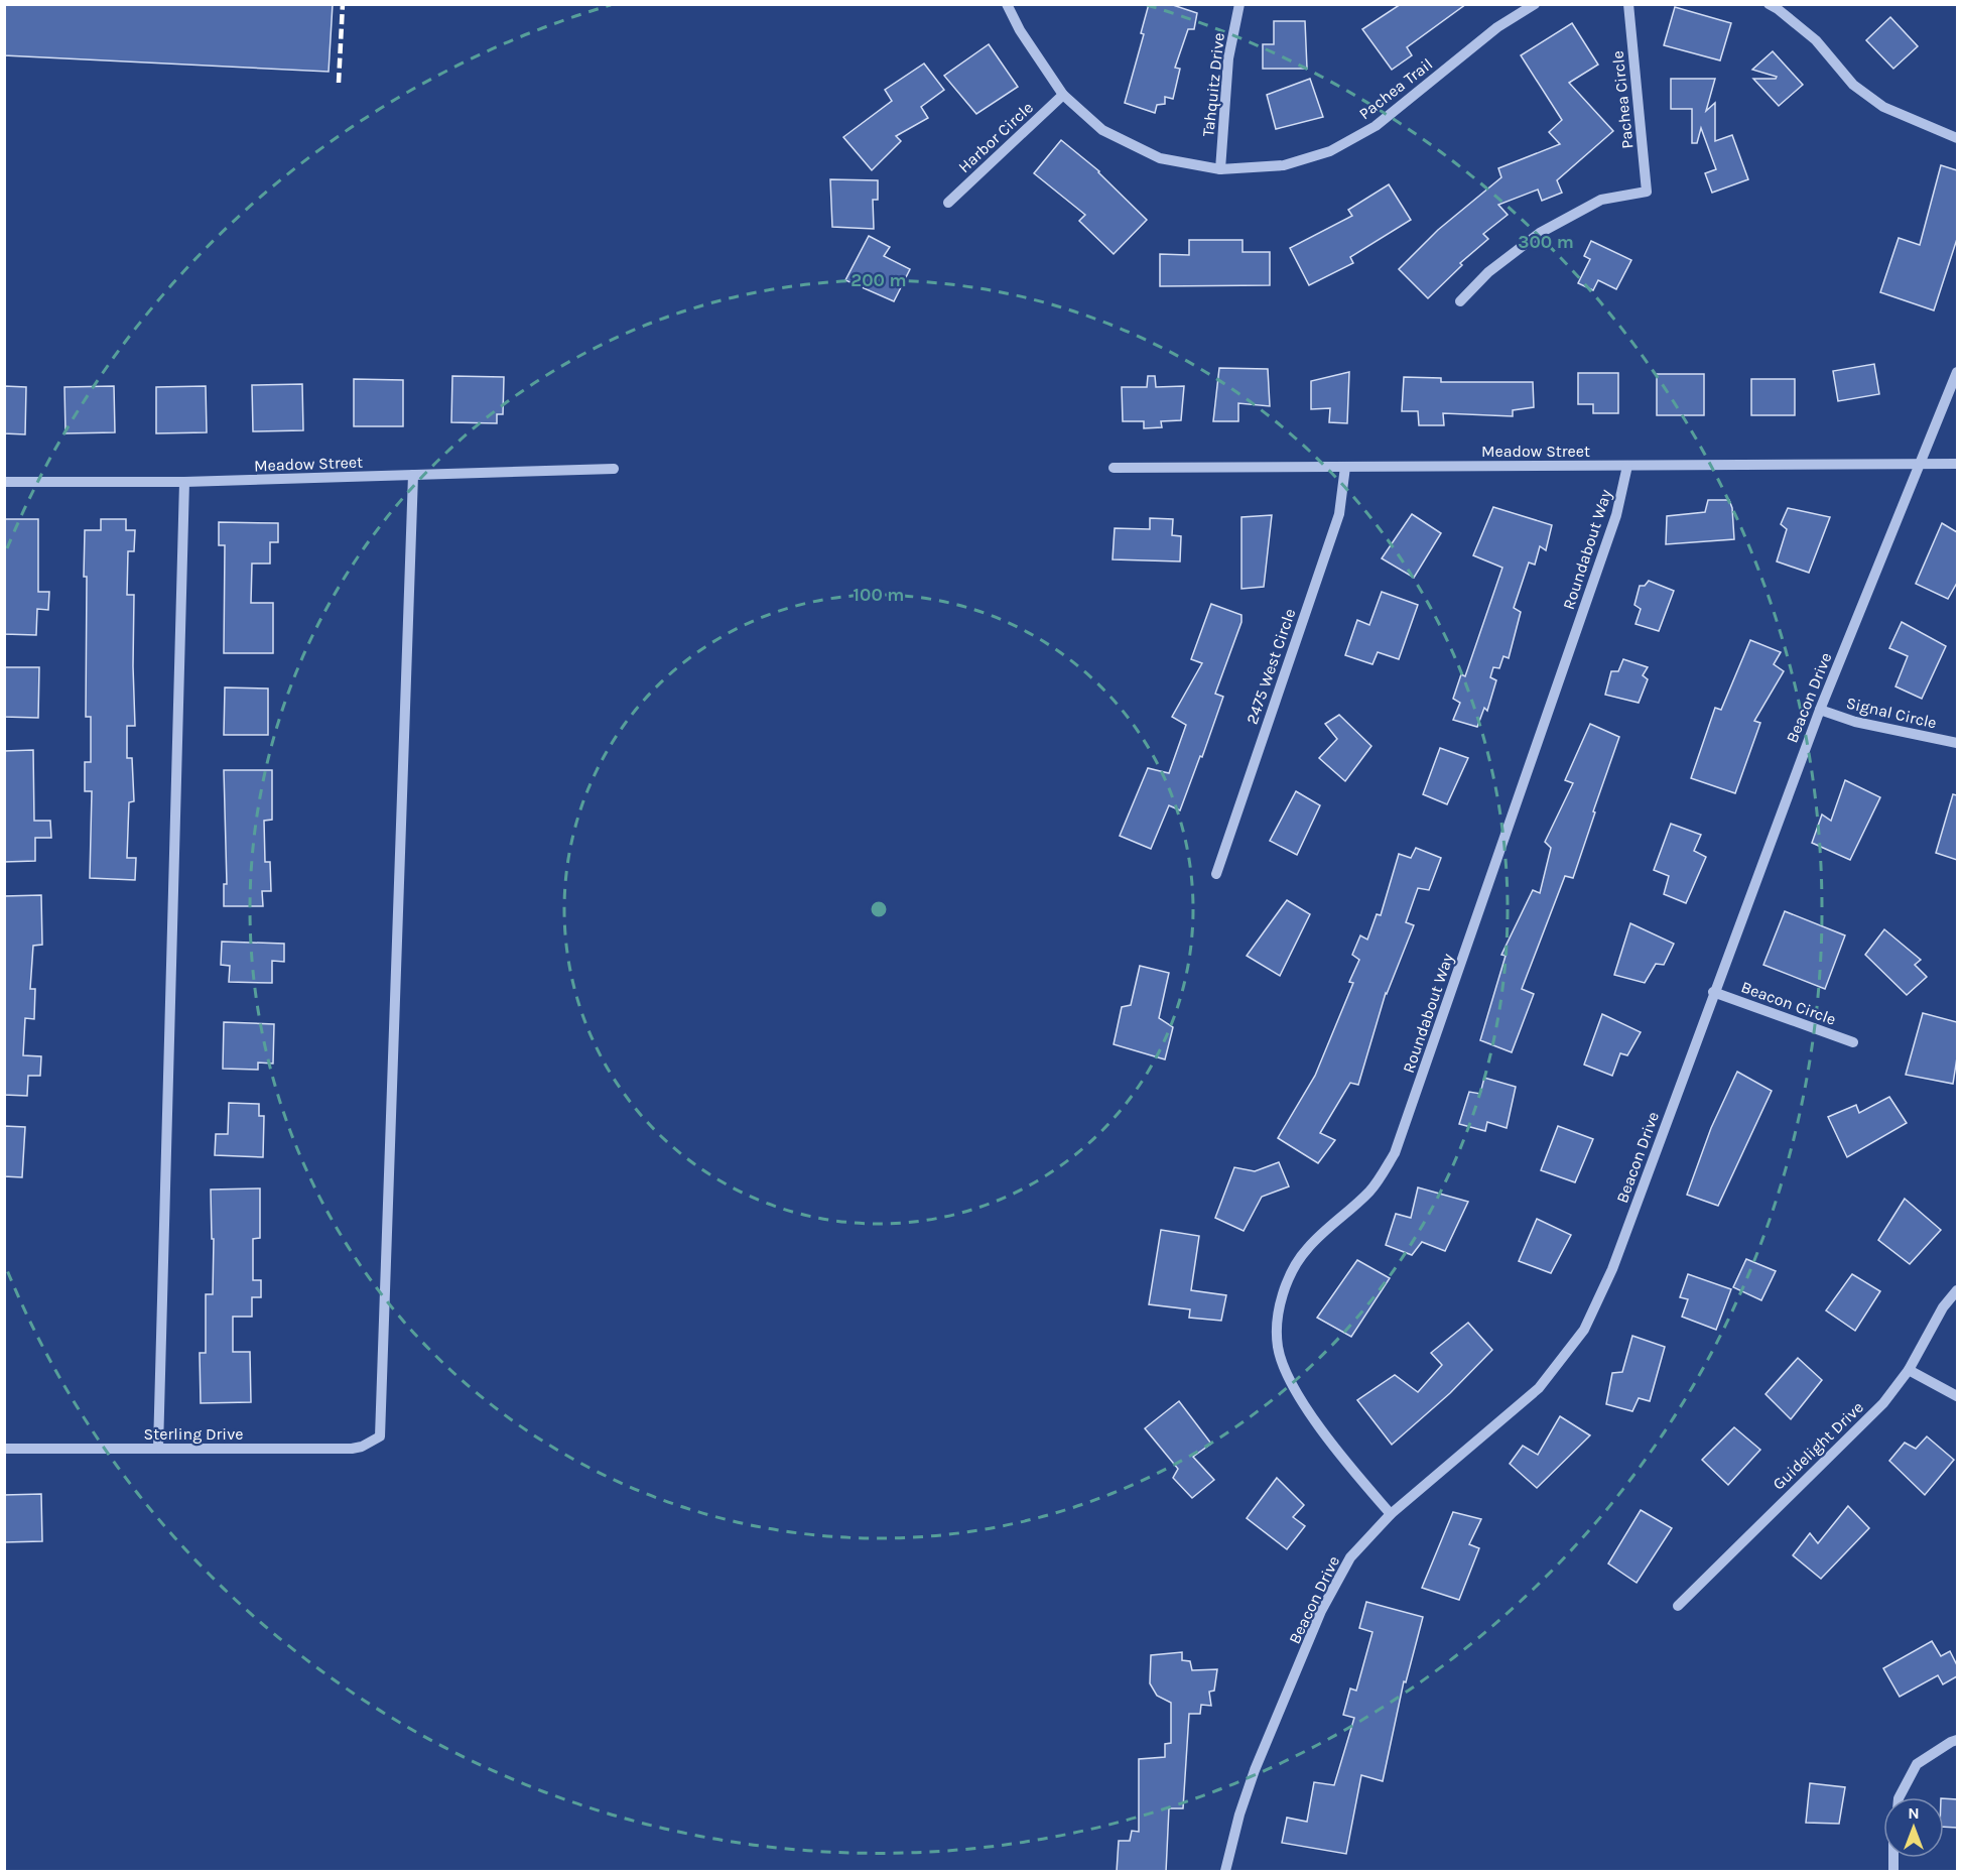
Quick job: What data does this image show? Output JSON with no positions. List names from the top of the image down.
{
  "streets": {
    "street": [
      "Tahquitz Drive",
      "Pachea Trail",
      "Pachea Circle",
      "Harbor Circle",
      "Meadow Street",
      "Roundabout Way",
      "2475 West Circle",
      "Beacon Drive",
      "Signal Circle",
      "Beacon Circle",
      "Sterling Drive",
      "Guidelight Drive"
    ]
  },
  "crossings": [
    ["Tahquitz Drive", "Pachea Trail"],
    ["Pachea Trail", "Harbor Circle"],
    ["Meadow Street", "Roundabout Way"],
    ["Meadow Street", "2475 West Circle"],
    ["Meadow Street", "Beacon Drive"],
    ["Meadow Street", "Sterling Drive"],
    ["Roundabout Way", "Beacon Drive"],
    ["Beacon Drive", "Signal Circle"],
    ["Beacon Drive", "Beacon Circle"]
  ],
  "north": "top",
  "rings": ["300 m", "200 m", "100 m"]
}
